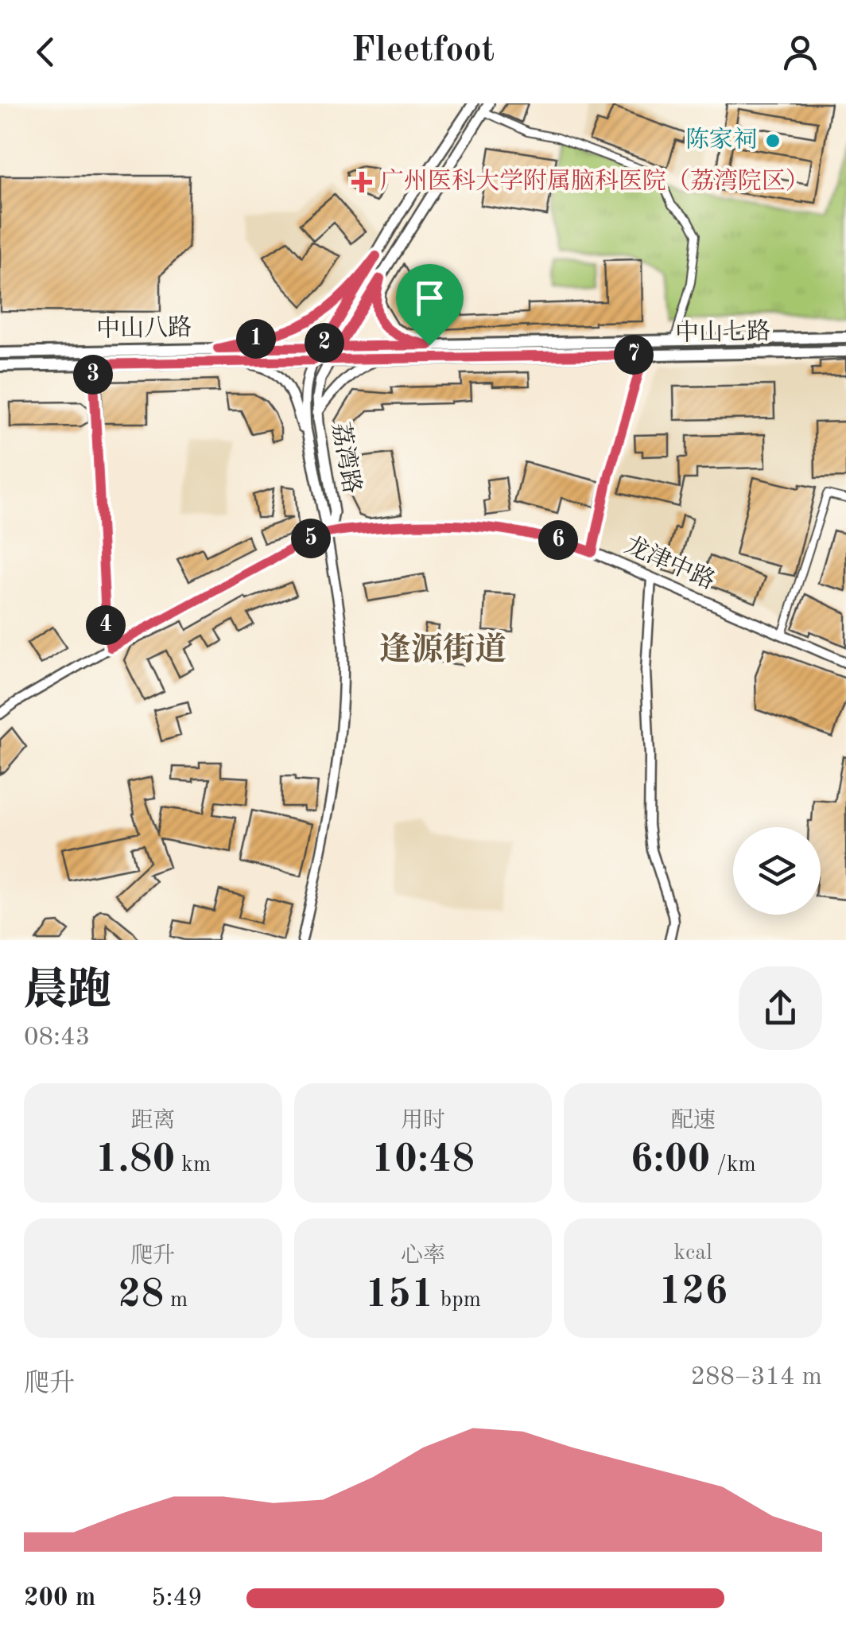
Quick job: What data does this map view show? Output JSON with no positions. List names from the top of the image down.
{
  "streets": {
    "main road": [
      "中山八路",
      "中山七路",
      "荔湾路",
      "龙津中路"
    ]
  },
  "crossings": [
    ["中山八路", "中山七路"],
    ["中山八路", "荔湾路"],
    ["中山七路", "荔湾路"],
    ["荔湾路", "龙津中路"]
  ],
  "districts": ["逢源街道"],
  "places": {
    "other": ["陈家祠"],
    "health": ["广州医科大学附属脑科医院（荔湾院区）"]
  },
  "page": {
    "header": "Fleetfoot",
    "pins": [
      "1",
      "2",
      "7",
      "3",
      "5",
      "6",
      "4"
    ],
    "heading": ["晨跑", "08:43"],
    "stats": [
      ["距离", "1.80 km"],
      ["用时", "10:48"],
      ["配速", "6:00 /km"],
      ["爬升", "28 m"],
      ["心率", "151 bpm"],
      ["kcal", "126"]
    ],
    "chart": ["爬升", "288–314 m"],
    "list": [
      {
        "name": "200 m",
        "note": "5:49"
      }
    ]
  }
}
